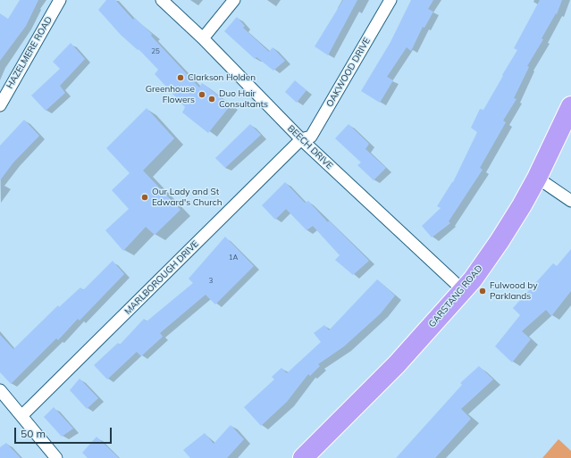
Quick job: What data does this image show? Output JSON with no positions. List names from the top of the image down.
{
  "streets": {
    "highway": ["GARSTANG ROAD"],
    "street": [
      "HAZELMERE ROAD",
      "OAKWOOD DRIVE",
      "BEECH DRIVE",
      "MARLBOROUGH DRIVE"
    ]
  },
  "crossings": [
    ["OAKWOOD DRIVE", "BEECH DRIVE"],
    ["OAKWOOD DRIVE", "MARLBOROUGH DRIVE"],
    ["BEECH DRIVE", "MARLBOROUGH DRIVE"],
    ["BEECH DRIVE", "GARSTANG ROAD"]
  ],
  "places": [
    "Clarkson Holden",
    "Greenhouse Flowers",
    "Duo Hair Consultants",
    "Our Lady and St Edward's Church",
    "Fulwood by Parklands"
  ],
  "house_numbers": ["25", "1A", "3"],
  "scale_bar": "50 m"
}
